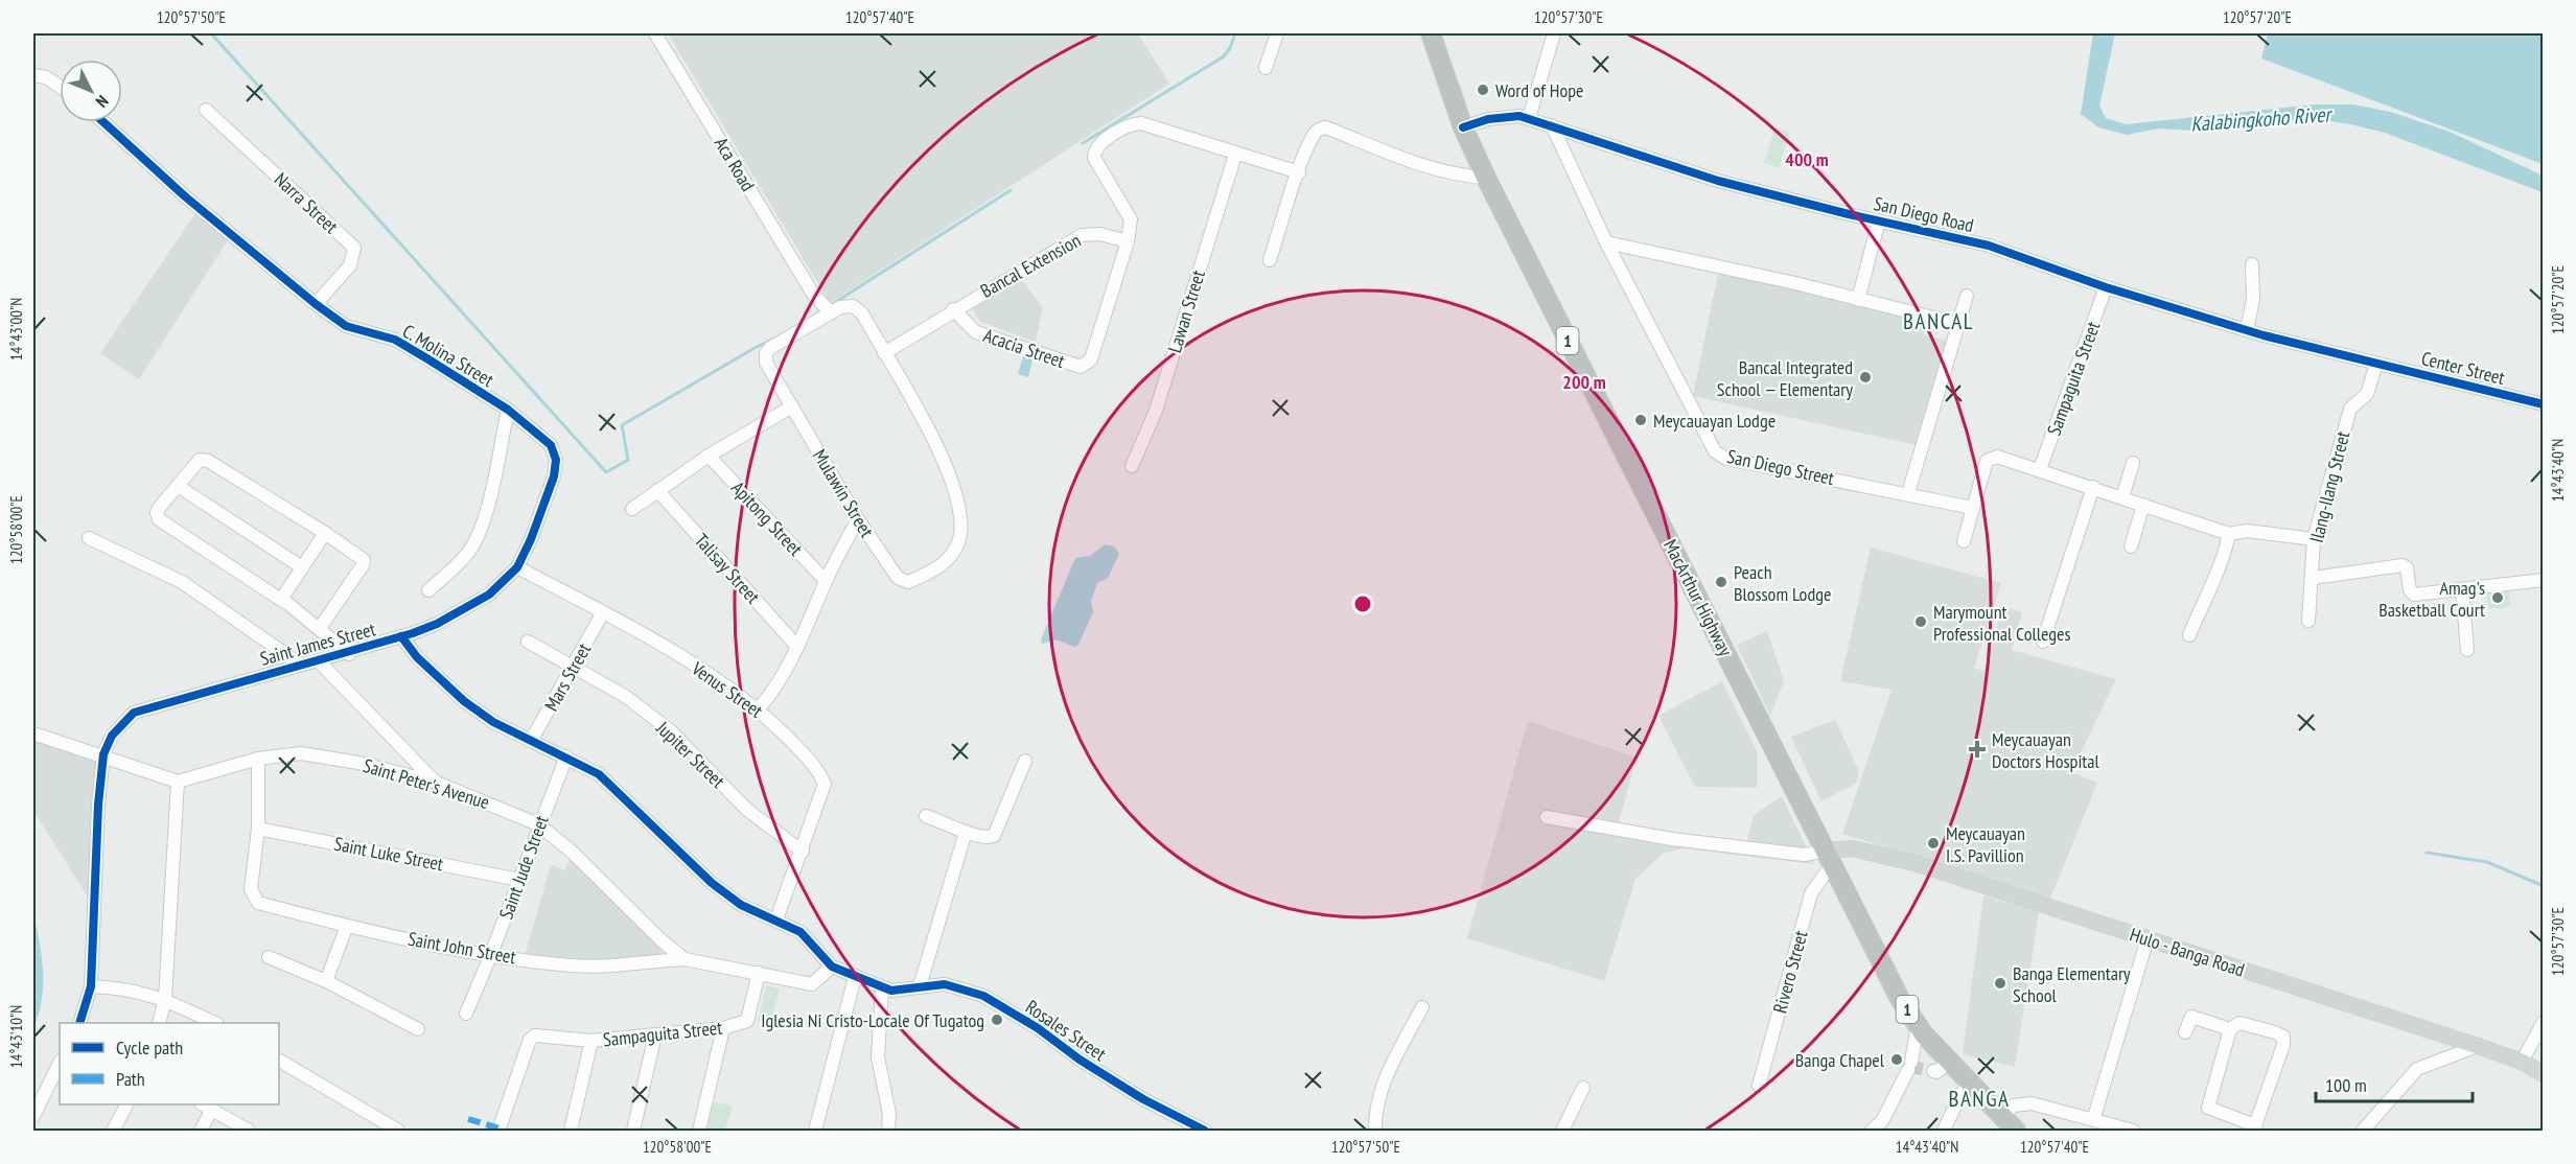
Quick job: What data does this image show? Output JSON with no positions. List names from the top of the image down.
{
  "streets": {
    "highway": ["1", "MacArthur Highway"],
    "main road": ["Hulo - Banga Road"],
    "street": [
      "Aca Road",
      "Narra Street",
      "San Diego Road",
      "Bancal Extension",
      "Lawan Street",
      "Acacia Street",
      "C. Molina Street",
      "Center Street",
      "Sampaguita Street",
      "San Diego Street",
      "Ilang-Ilang Street",
      "Mulawin Street",
      "Apitong Street",
      "Talisay Street",
      "Saint James Street",
      "Mars Street",
      "Venus Street",
      "Jupiter Street",
      "Saint Peter's Avenue",
      "Saint Luke Street",
      "Saint Jude Street",
      "Saint John Street",
      "Rivero Street",
      "Rosales Street"
    ]
  },
  "crossings": [
    ["Narra Street", "C. Molina Street"],
    ["San Diego Road", "Center Street"],
    ["San Diego Road", "Sampaguita Street"],
    ["San Diego Road", "San Diego Street"],
    ["San Diego Road", "Ilang-Ilang Street"],
    ["San Diego Road", "MacArthur Highway"],
    ["Bancal Extension", "Acacia Street"],
    ["Bancal Extension", "Mulawin Street"],
    ["C. Molina Street", "Saint James Street"],
    ["C. Molina Street", "Venus Street"],
    ["Center Street", "Ilang-Ilang Street"],
    ["MacArthur Highway", "Hulo - Banga Road"],
    ["MacArthur Highway", "Rivero Street"],
    ["Saint James Street", "Mars Street"],
    ["Saint James Street", "Venus Street"],
    ["Saint James Street", "Saint Jude Street"],
    ["Saint James Street", "Rosales Street"],
    ["Mars Street", "Venus Street"],
    ["Mars Street", "Jupiter Street"],
    ["Venus Street", "Jupiter Street"],
    ["Saint Peter's Avenue", "Saint Jude Street"],
    ["Saint Peter's Avenue", "Saint John Street"],
    ["Saint Luke Street", "Saint Jude Street"],
    ["Saint Luke Street", "Saint John Street"],
    ["Saint Jude Street", "Saint John Street"],
    ["Hulo - Banga Road", "Rivero Street"]
  ],
  "districts": ["BANCAL", "BANGA"],
  "water": ["Kalabingkoho River"],
  "places": {
    "other": [
      "Word of Hope",
      "Bancal Integrated School — Elementary",
      "Meycauayan Lodge",
      "Peach Blossom Lodge",
      "Amag's Basketball Court",
      "Marymount Professional Colleges",
      "Meycauayan I.S. Pavillion",
      "Banga Elementary School",
      "Iglesia Ni Cristo-Locale Of Tugatog",
      "Banga Chapel"
    ],
    "health": ["Meycauayan Doctors Hospital"]
  },
  "legend": ["Cycle path", "Path"],
  "scale_bar": "100 m",
  "north": "bottom right",
  "coordinates": [
    "120°57'50\"E",
    "120°57'40\"E",
    "120°57'30\"E",
    "120°57'20\"E",
    "14°43'00\"N",
    "14°43'40\"N",
    "120°58'00\"E",
    "14°43'10\"N"
  ],
  "rings": ["400 m", "200 m"]
}
